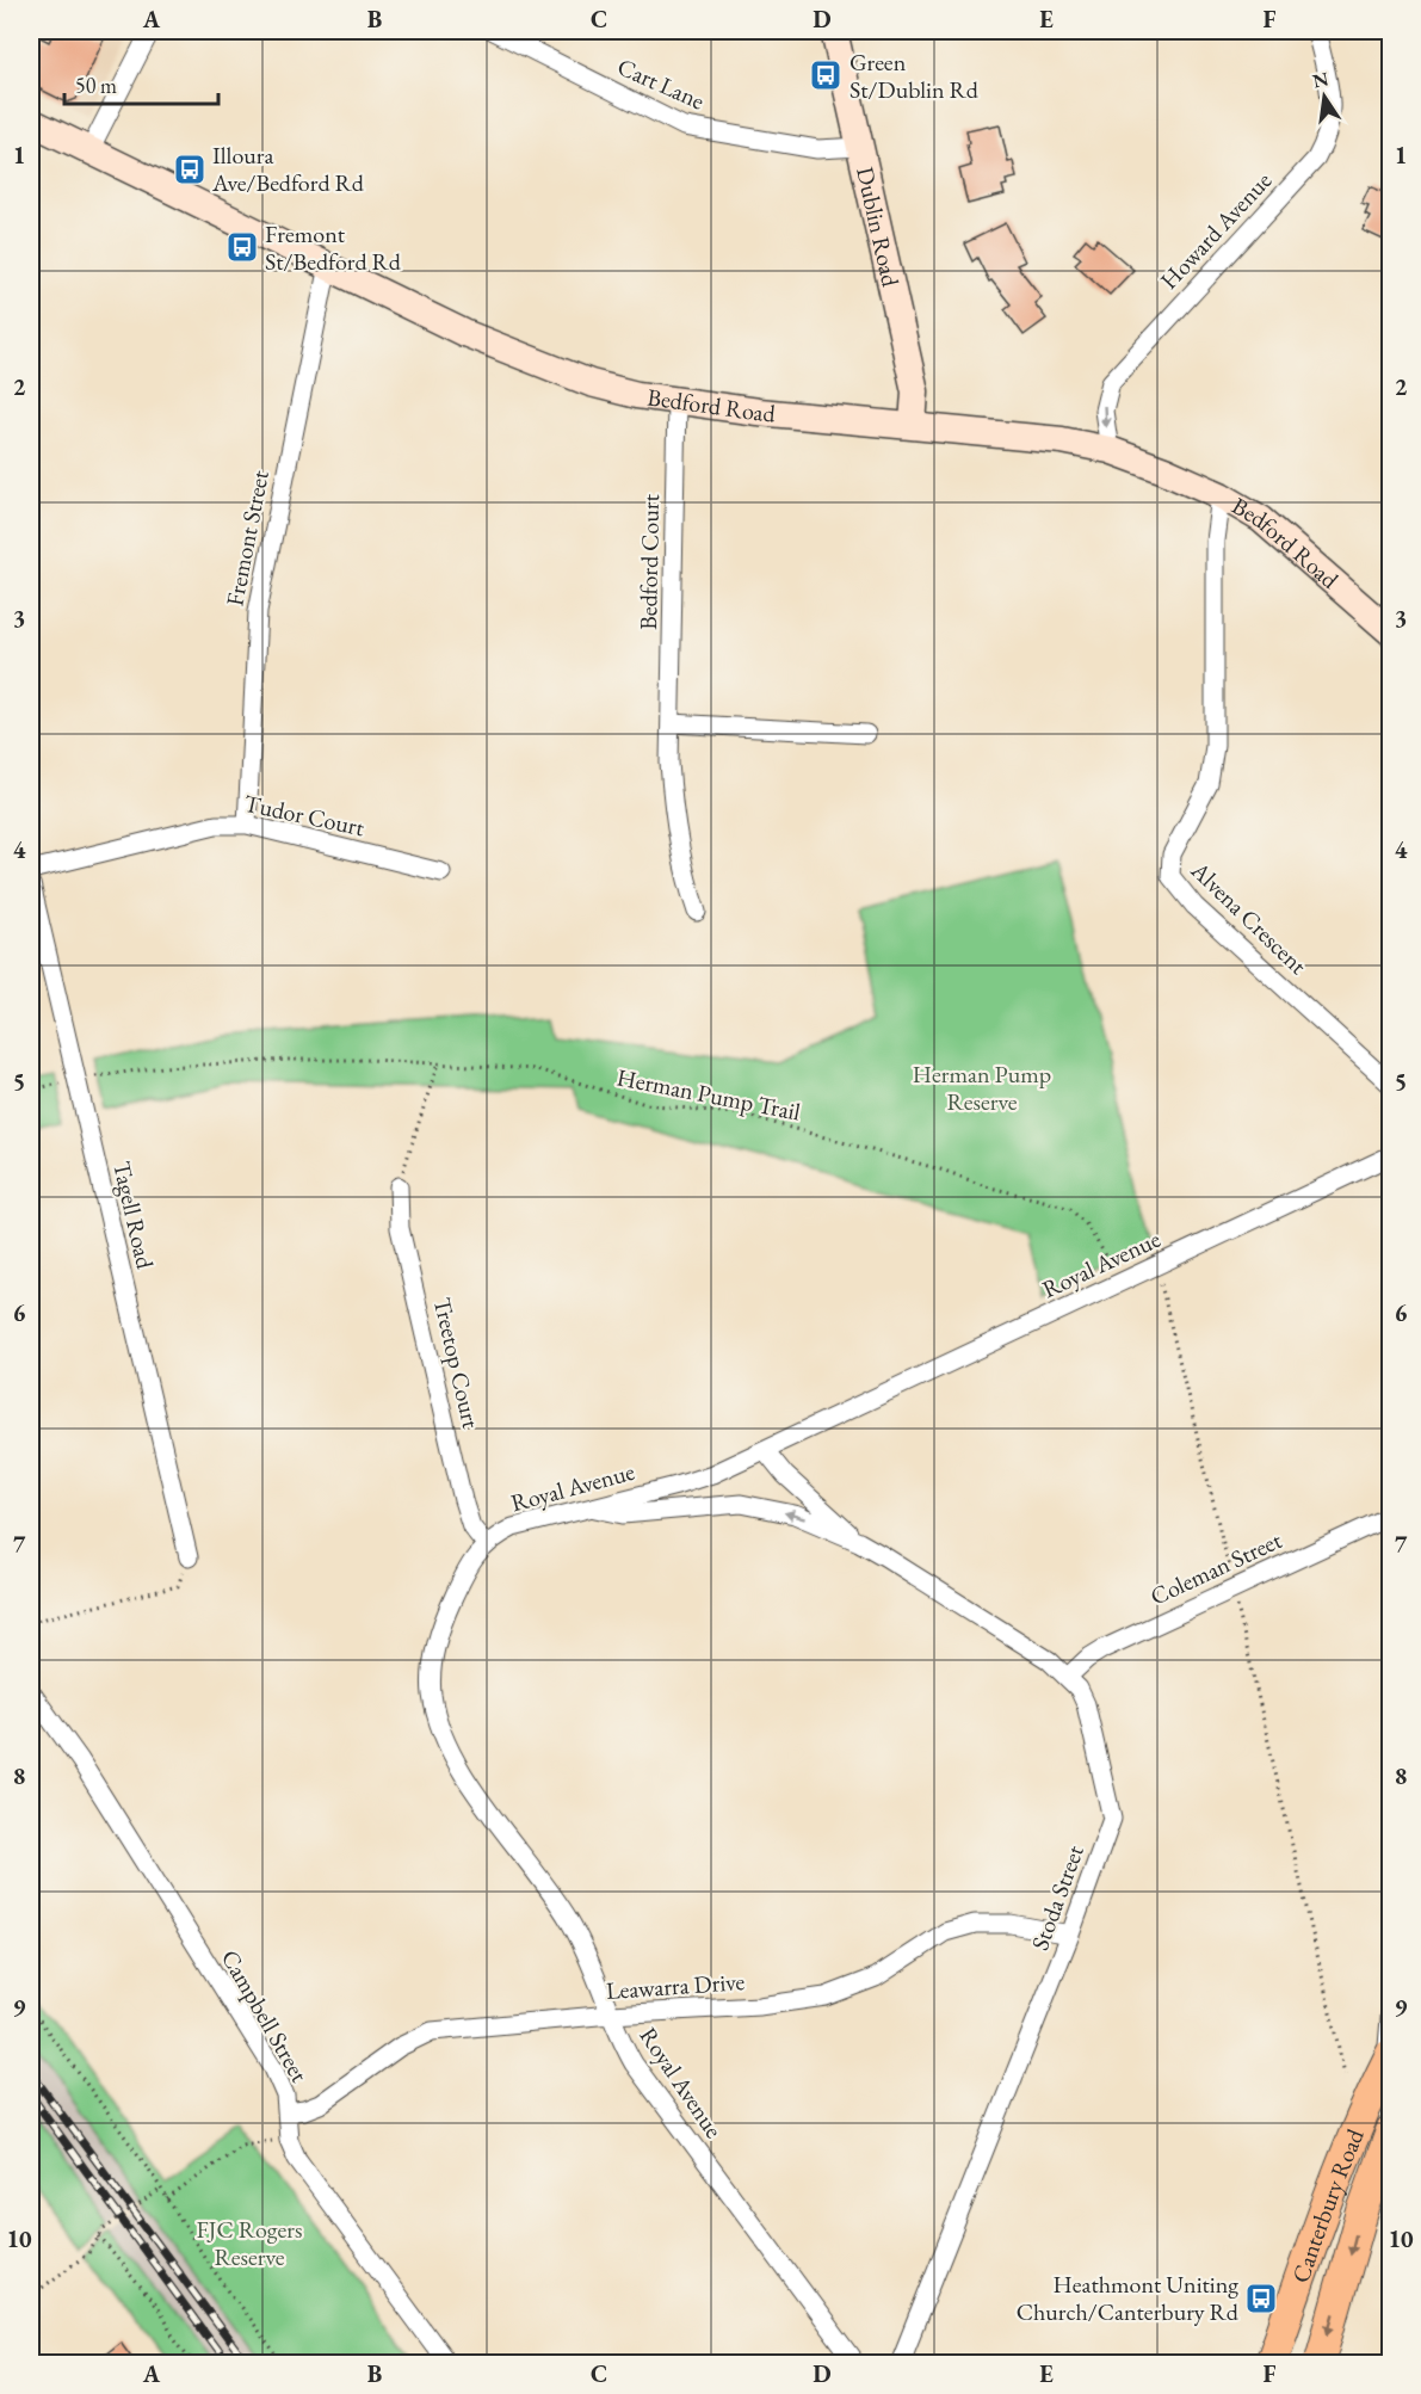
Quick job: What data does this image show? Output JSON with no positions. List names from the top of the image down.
{
  "streets": {
    "main road": ["Dublin Road", "Bedford Road", "Canterbury Road"],
    "street": [
      "Cart Lane",
      "Howard Avenue",
      "Fremont Street",
      "Bedford Court",
      "Tudor Court",
      "Alvena Crescent",
      "Tagell Road",
      "Royal Avenue",
      "Treetop Court",
      "Coleman Street",
      "Stoda Street",
      "Leawarra Drive",
      "Campbell Street"
    ],
    "path": ["Herman Pump Trail"]
  },
  "crossings": [
    ["Cart Lane", "Dublin Road"],
    ["Dublin Road", "Bedford Road"],
    ["Howard Avenue", "Bedford Road"],
    ["Bedford Road", "Fremont Street"],
    ["Bedford Road", "Bedford Court"],
    ["Bedford Road", "Alvena Crescent"],
    ["Fremont Street", "Tudor Court"],
    ["Herman Pump Trail", "Tagell Road"],
    ["Herman Pump Trail", "Royal Avenue"],
    ["Royal Avenue", "Treetop Court"],
    ["Royal Avenue", "Stoda Street"],
    ["Royal Avenue", "Leawarra Drive"],
    ["Coleman Street", "Stoda Street"],
    ["Stoda Street", "Leawarra Drive"],
    ["Leawarra Drive", "Campbell Street"]
  ],
  "one_way": ["Howard Avenue"],
  "parks": ["Herman Pump Reserve", "FJC Rogers Reserve"],
  "places": {
    "bus stop": [
      "Green St/Dublin Rd",
      "Illoura Ave/Bedford Rd",
      "Fremont St/Bedford Rd",
      "Heathmont Uniting Church/Canterbury Rd"
    ]
  },
  "scale_bar": "50 m",
  "north": "top",
  "grid": {
    "columns": [
      "A",
      "B",
      "C",
      "D",
      "E",
      "F"
    ],
    "rows": [
      "1",
      "2",
      "3",
      "4",
      "5",
      "6",
      "7",
      "8",
      "9",
      "10"
    ]
  }
}
